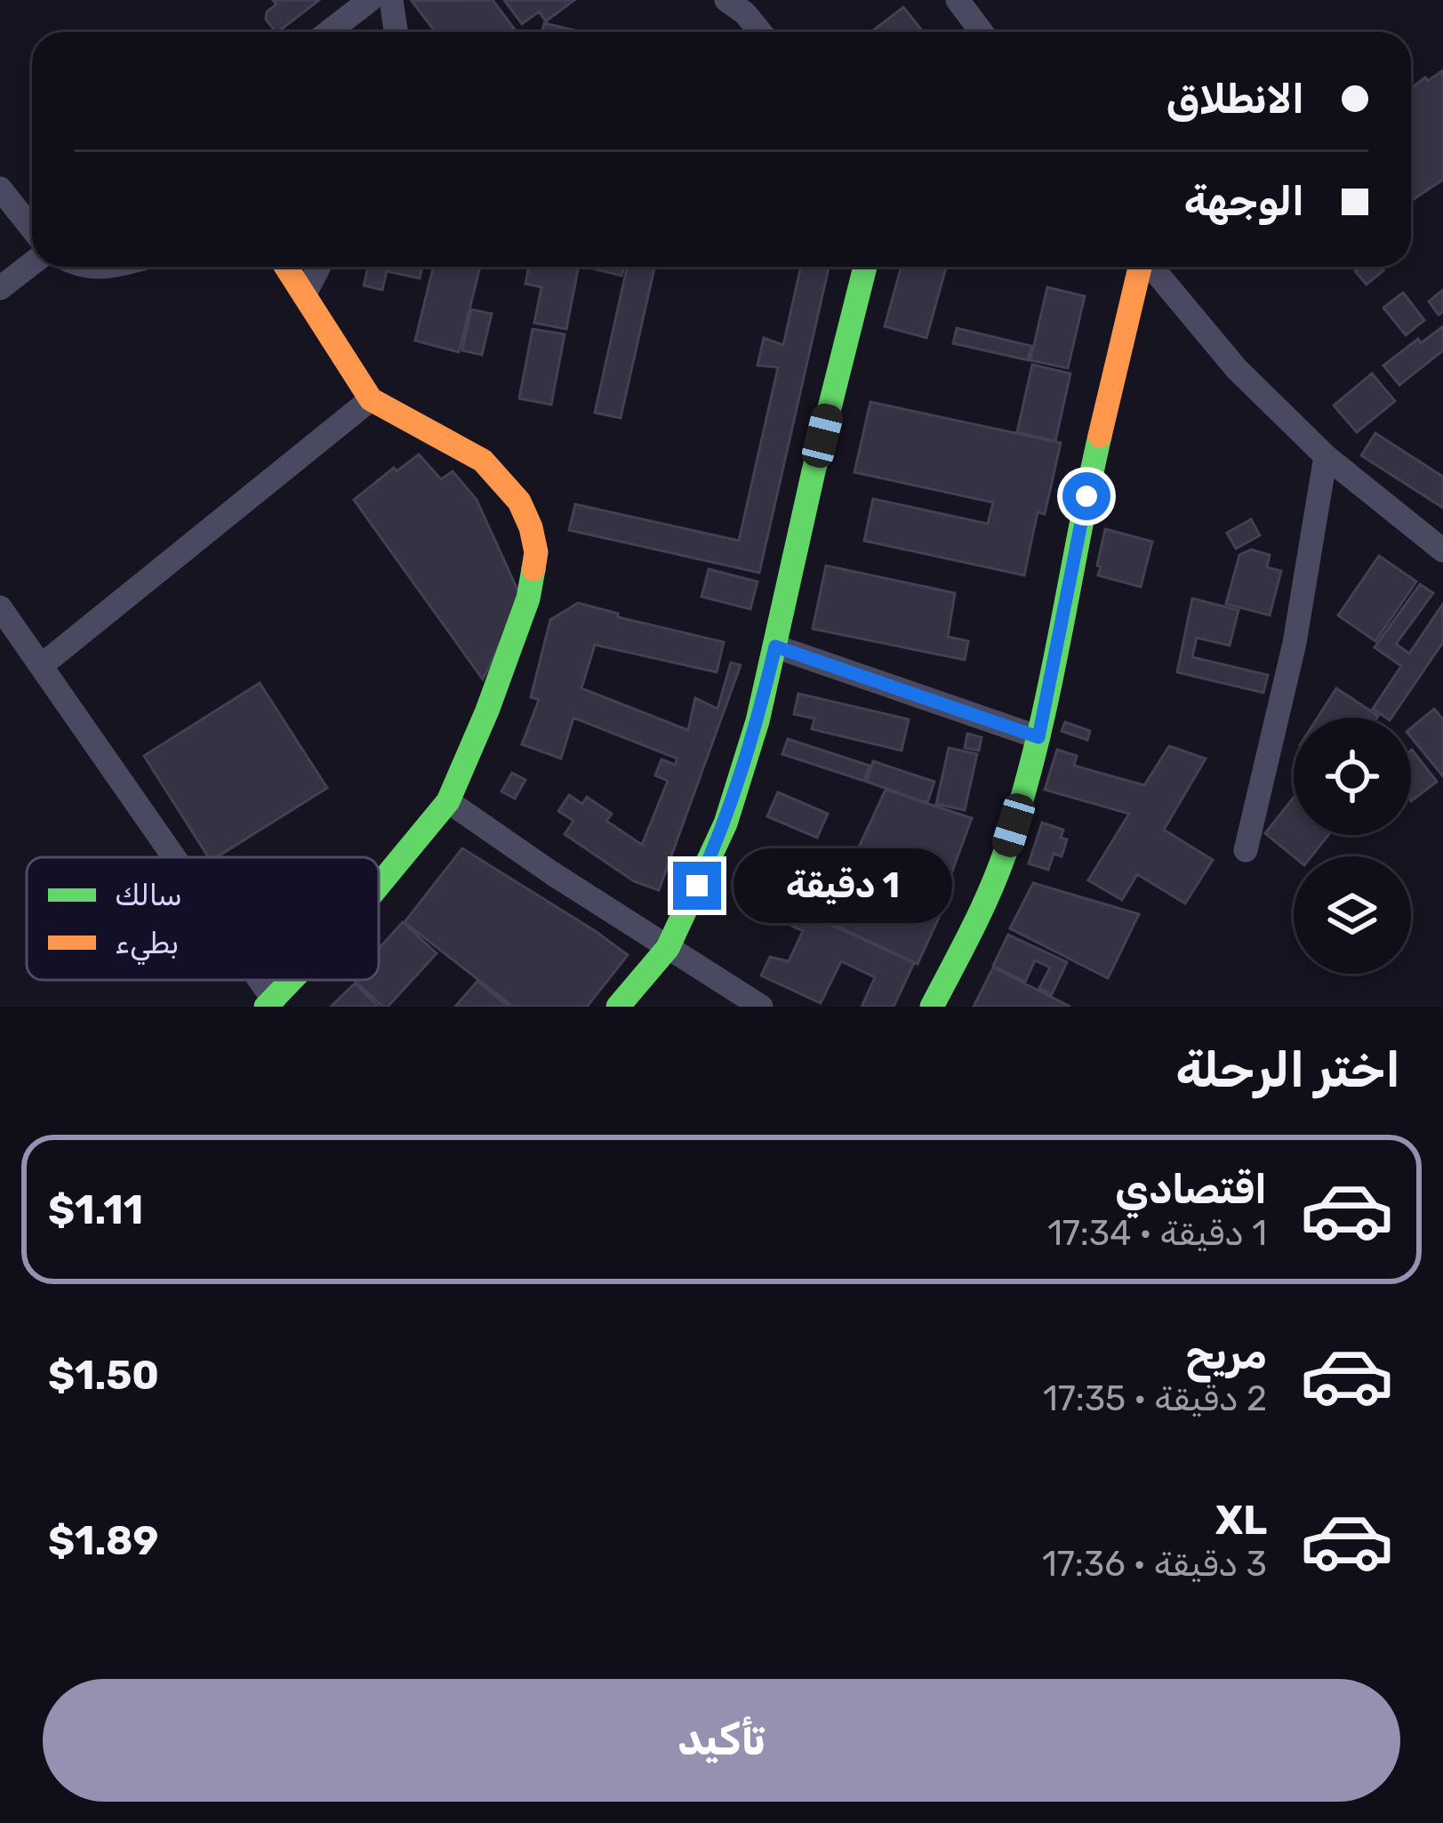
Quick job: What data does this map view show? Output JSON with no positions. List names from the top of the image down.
{
  "legend": ["سالك", "بطيء"],
  "page": {
    "banner": ["الانطلاق", "الوجهة"],
    "bubble": "1 دقيقة",
    "heading": "اختر الرحلة",
    "list": [
      {
        "name": "اقتصادي",
        "note": "1 دقيقة · 17:34",
        "value": "$1.11"
      },
      {
        "name": "مريح",
        "note": "2 دقيقة · 17:35",
        "value": "$1.50"
      },
      {
        "name": "XL",
        "note": "3 دقيقة · 17:36",
        "value": "$1.89"
      }
    ],
    "buttons": "تأكيد"
  }
}
